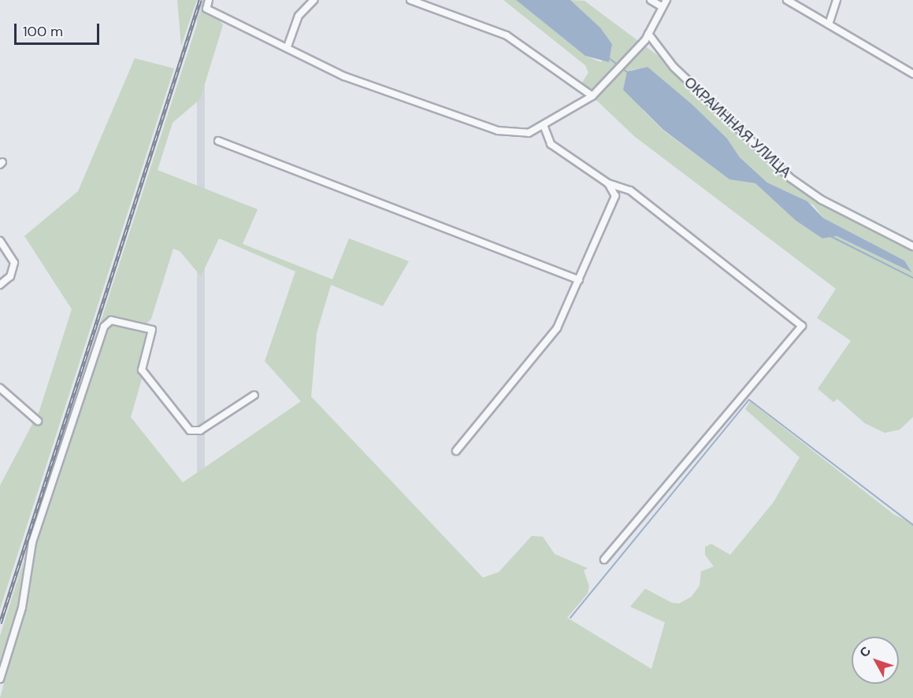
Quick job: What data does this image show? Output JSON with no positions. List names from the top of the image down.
{
  "streets": {
    "street": ["ОКРАИННАЯ УЛИЦА"]
  },
  "scale_bar": "100 m",
  "north": "top left"
}
